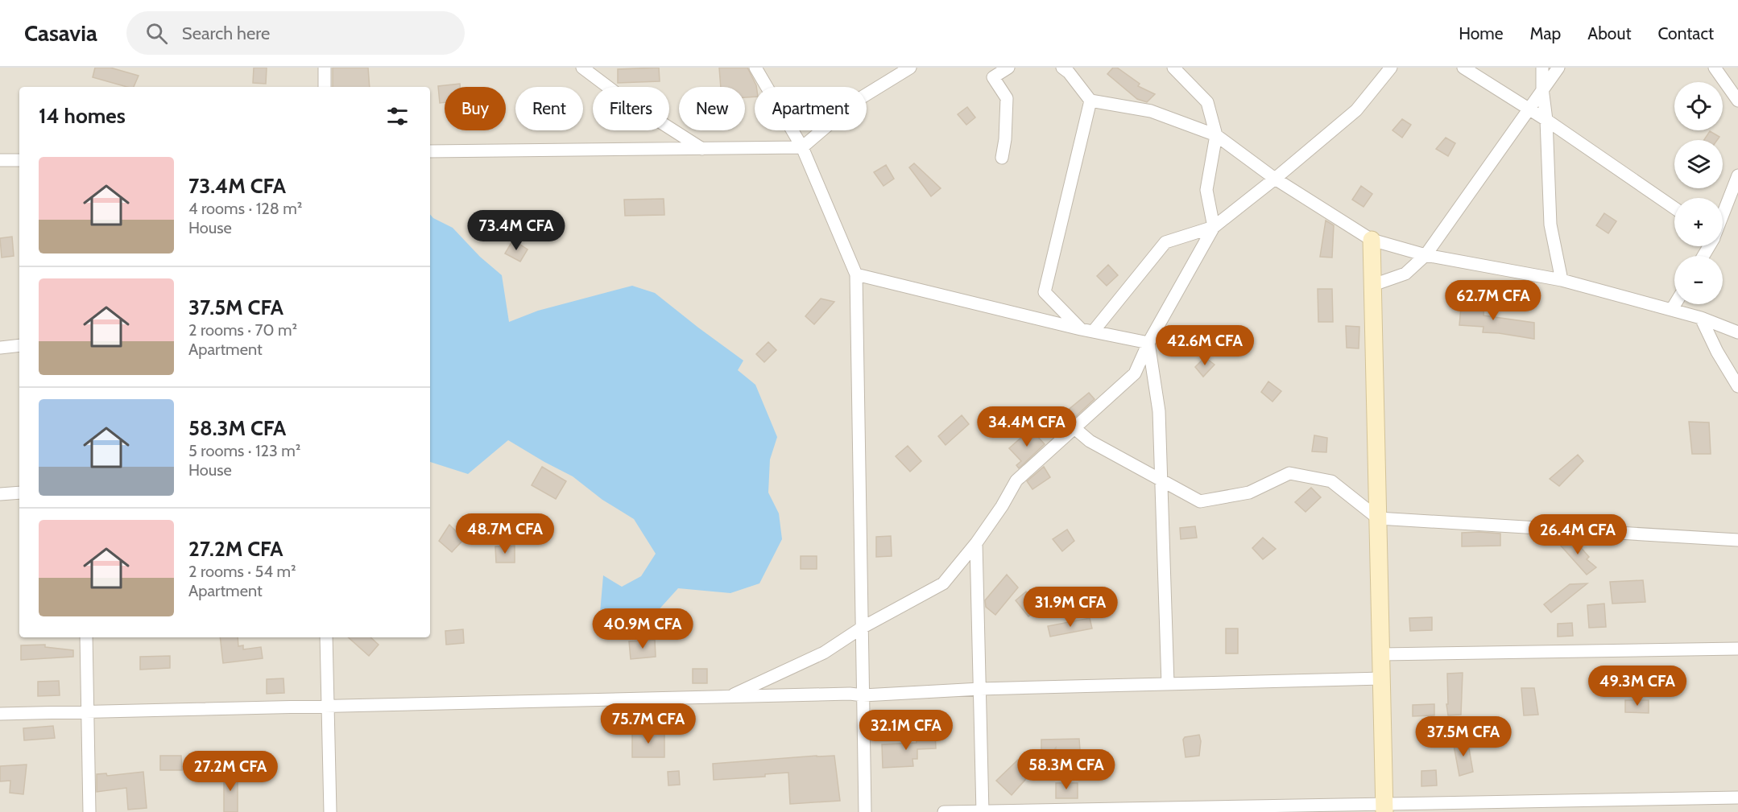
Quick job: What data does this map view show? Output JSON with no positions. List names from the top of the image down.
{
  "page": {
    "header": "Casavia",
    "search": "Search here",
    "nav": [
      "Home",
      "Map",
      "About",
      "Contact"
    ],
    "map_buttons": ["+", "−"],
    "chip": [
      "Buy",
      "Rent",
      "Filters",
      "New",
      "Apartment"
    ],
    "heading": "14 homes",
    "list": [
      {
        "name": "73.4M CFA",
        "note": "4 rooms · 128 m² · House"
      },
      {
        "name": "37.5M CFA",
        "note": "2 rooms · 70 m² · Apartment"
      },
      {
        "name": "58.3M CFA",
        "note": "5 rooms · 123 m² · House"
      },
      {
        "name": "27.2M CFA",
        "note": "2 rooms · 54 m² · Apartment"
      }
    ],
    "price": [
      "73.4M CFA",
      "62.7M CFA",
      "42.6M CFA",
      "34.4M CFA",
      "48.7M CFA",
      "26.4M CFA",
      "31.9M CFA",
      "40.9M CFA",
      "49.3M CFA",
      "75.7M CFA",
      "32.1M CFA",
      "37.5M CFA",
      "58.3M CFA",
      "27.2M CFA"
    ]
  }
}
